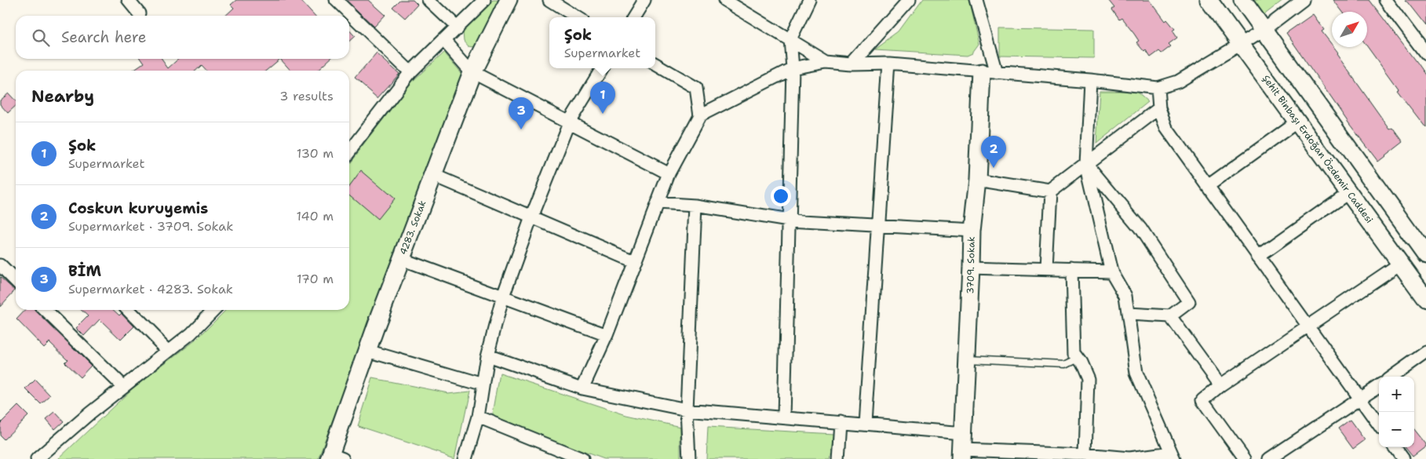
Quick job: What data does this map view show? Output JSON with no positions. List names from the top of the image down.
{
  "streets": {
    "street": ["Şehit Binbaşı Erdoğan Özdemir Caddesi", "4283. Sokak", "3709. Sokak"]
  },
  "north": "top right",
  "page": {
    "search": "Search here",
    "popup": ["Şok", "Supermarket"],
    "heading": ["Nearby", "3 results"],
    "pins": ["1", "3", "2"],
    "list": [
      {
        "mark": "1",
        "name": "Şok",
        "note": "Supermarket",
        "value": "130 m"
      },
      {
        "mark": "2",
        "name": "Coskun kuruyemis",
        "note": "Supermarket · 3709. Sokak",
        "value": "140 m"
      },
      {
        "mark": "3",
        "name": "BİM",
        "note": "Supermarket · 4283. Sokak",
        "value": "170 m"
      }
    ],
    "map_buttons": ["+", "−"]
  }
}
